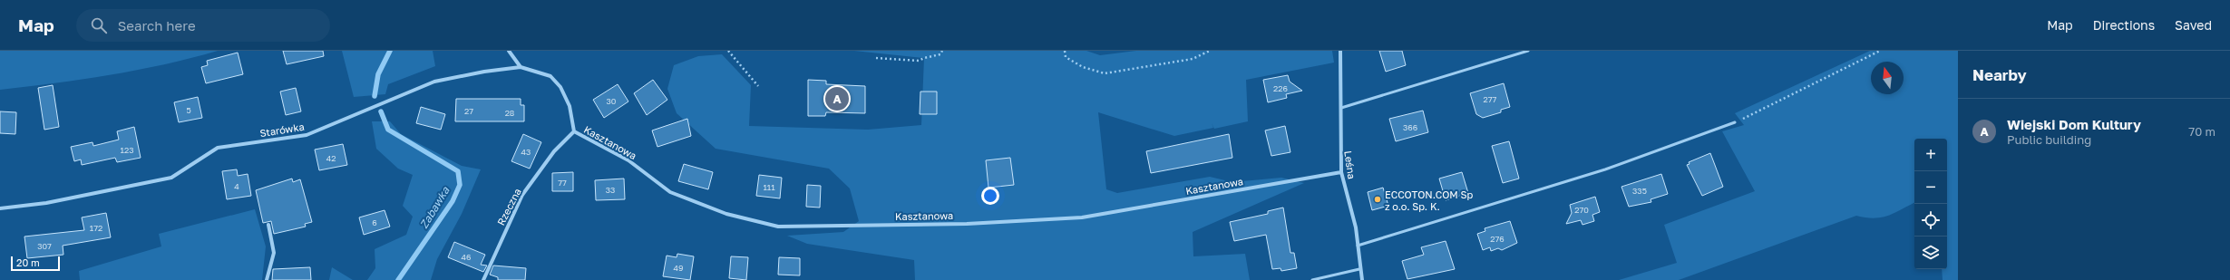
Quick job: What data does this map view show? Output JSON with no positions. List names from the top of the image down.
{
  "streets": {
    "street": [
      "Starówka",
      "Kasztanowa",
      "Leśna",
      "Rzeczna"
    ]
  },
  "crossings": [
    ["Starówka", "Kasztanowa"],
    ["Kasztanowa", "Leśna"],
    ["Kasztanowa", "Rzeczna"]
  ],
  "water": ["Zabawka"],
  "places": ["ECCOTON.COM Sp z o.o. Sp. K."],
  "house_numbers": [
    "226",
    "277",
    "30",
    "5",
    "27",
    "28",
    "366",
    "123",
    "43",
    "42",
    "77",
    "4",
    "111",
    "33",
    "335",
    "270",
    "6",
    "172",
    "276",
    "307",
    "46",
    "49"
  ],
  "scale_bar": "20 m",
  "north": "top",
  "page": {
    "header": "Map",
    "search": "Search here",
    "nav": ["Map", "Directions", "Saved"],
    "heading": "Nearby",
    "pins": "A",
    "list": [
      {
        "mark": "A",
        "name": "Wiejski Dom Kultury",
        "note": "Public building",
        "value": "70 m"
      }
    ],
    "map_buttons": ["+", "−"],
    "scale": "20 m"
  }
}
